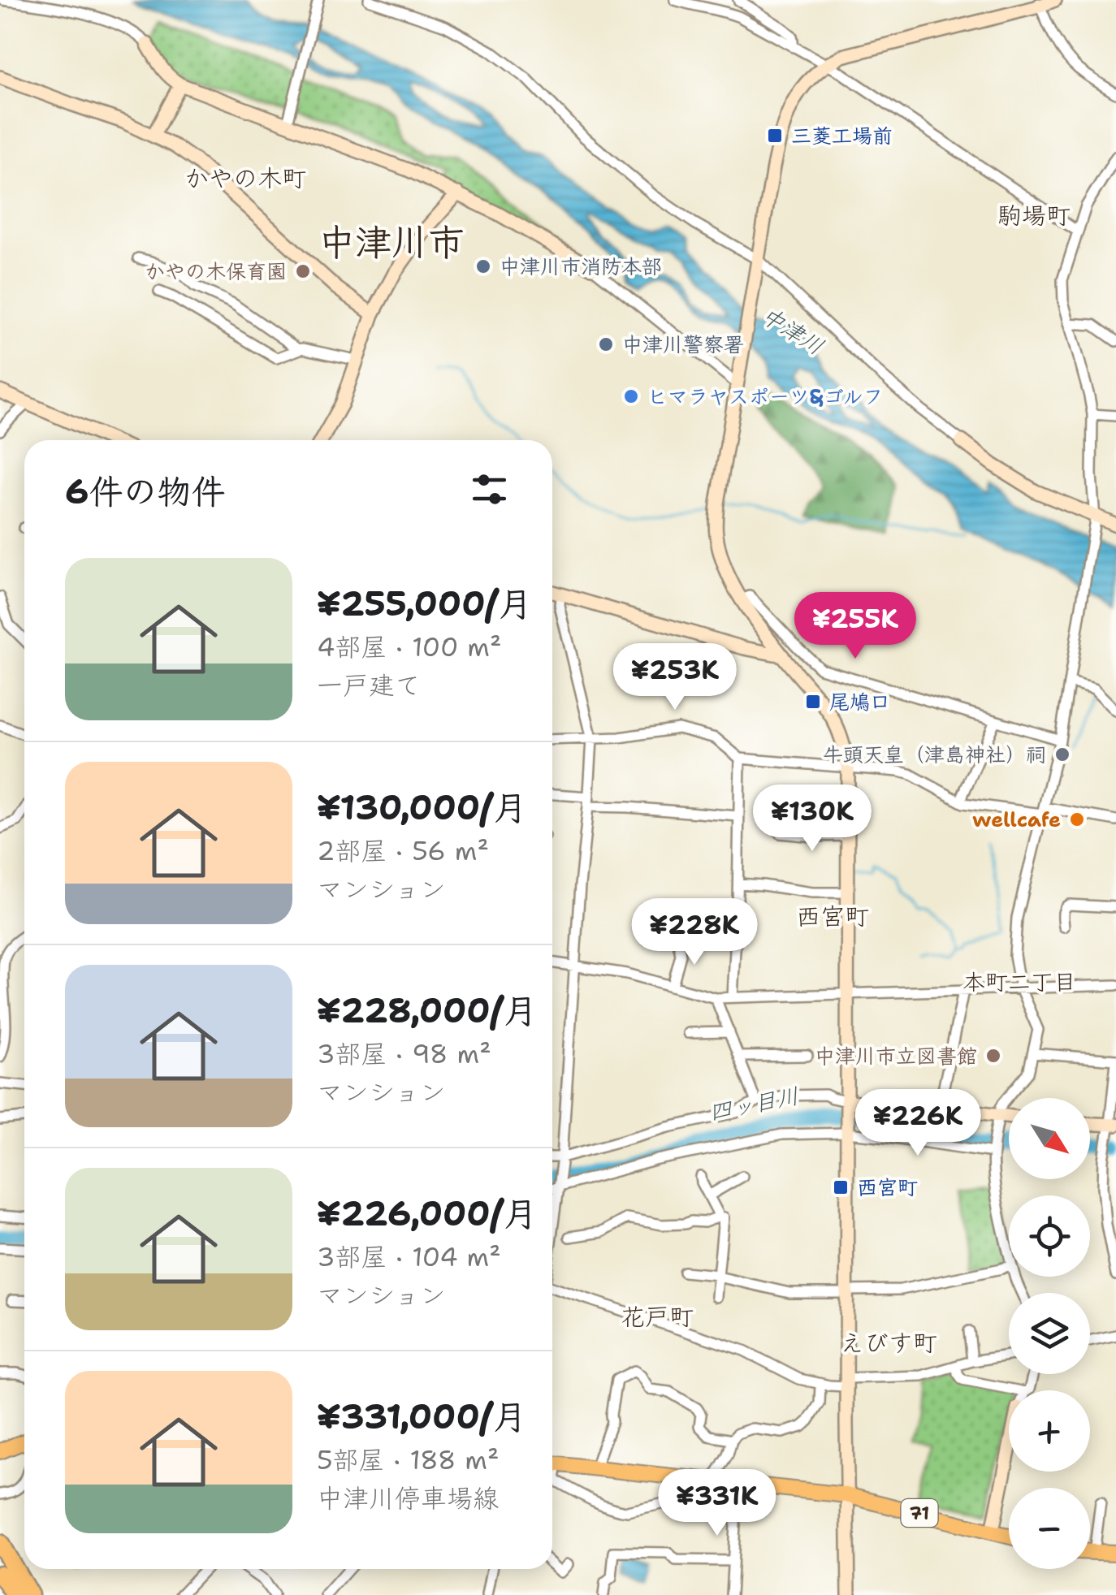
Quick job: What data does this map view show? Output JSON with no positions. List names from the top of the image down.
{
  "streets": {
    "main road": ["71"]
  },
  "districts": [
    "かやの木町",
    "駒場町",
    "中津川市",
    "西宮町",
    "本町二丁目",
    "花戸町",
    "えびす町"
  ],
  "water": ["中津川", "四ッ目川"],
  "places": {
    "transit": ["三菱工場前", "尾鳩口", "西宮町"],
    "other": [
      "中津川市消防本部",
      "かやの木保育園",
      "中津川警察署",
      "ヒマラヤスポーツ&ゴルフ",
      "牛頭天皇（津島神社）祠",
      "wellcafe",
      "中津川市立図書館"
    ]
  },
  "north": "bottom right",
  "page": {
    "heading": "6件の物件",
    "list": [
      {
        "name": "¥255,000/月",
        "note": "4部屋 · 100 m² · 一戸建て"
      },
      {
        "name": "¥130,000/月",
        "note": "2部屋 · 56 m² · マンション"
      },
      {
        "name": "¥228,000/月",
        "note": "3部屋 · 98 m² · マンション"
      },
      {
        "name": "¥226,000/月",
        "note": "3部屋 · 104 m² · マンション"
      },
      {
        "name": "¥331,000/月",
        "note": "5部屋 · 188 m² · 中津川停車場線"
      }
    ],
    "price": [
      "¥255K",
      "¥253K",
      "¥130K",
      "¥228K",
      "¥226K",
      "¥331K"
    ],
    "map_buttons": ["+", "−"]
  }
}
